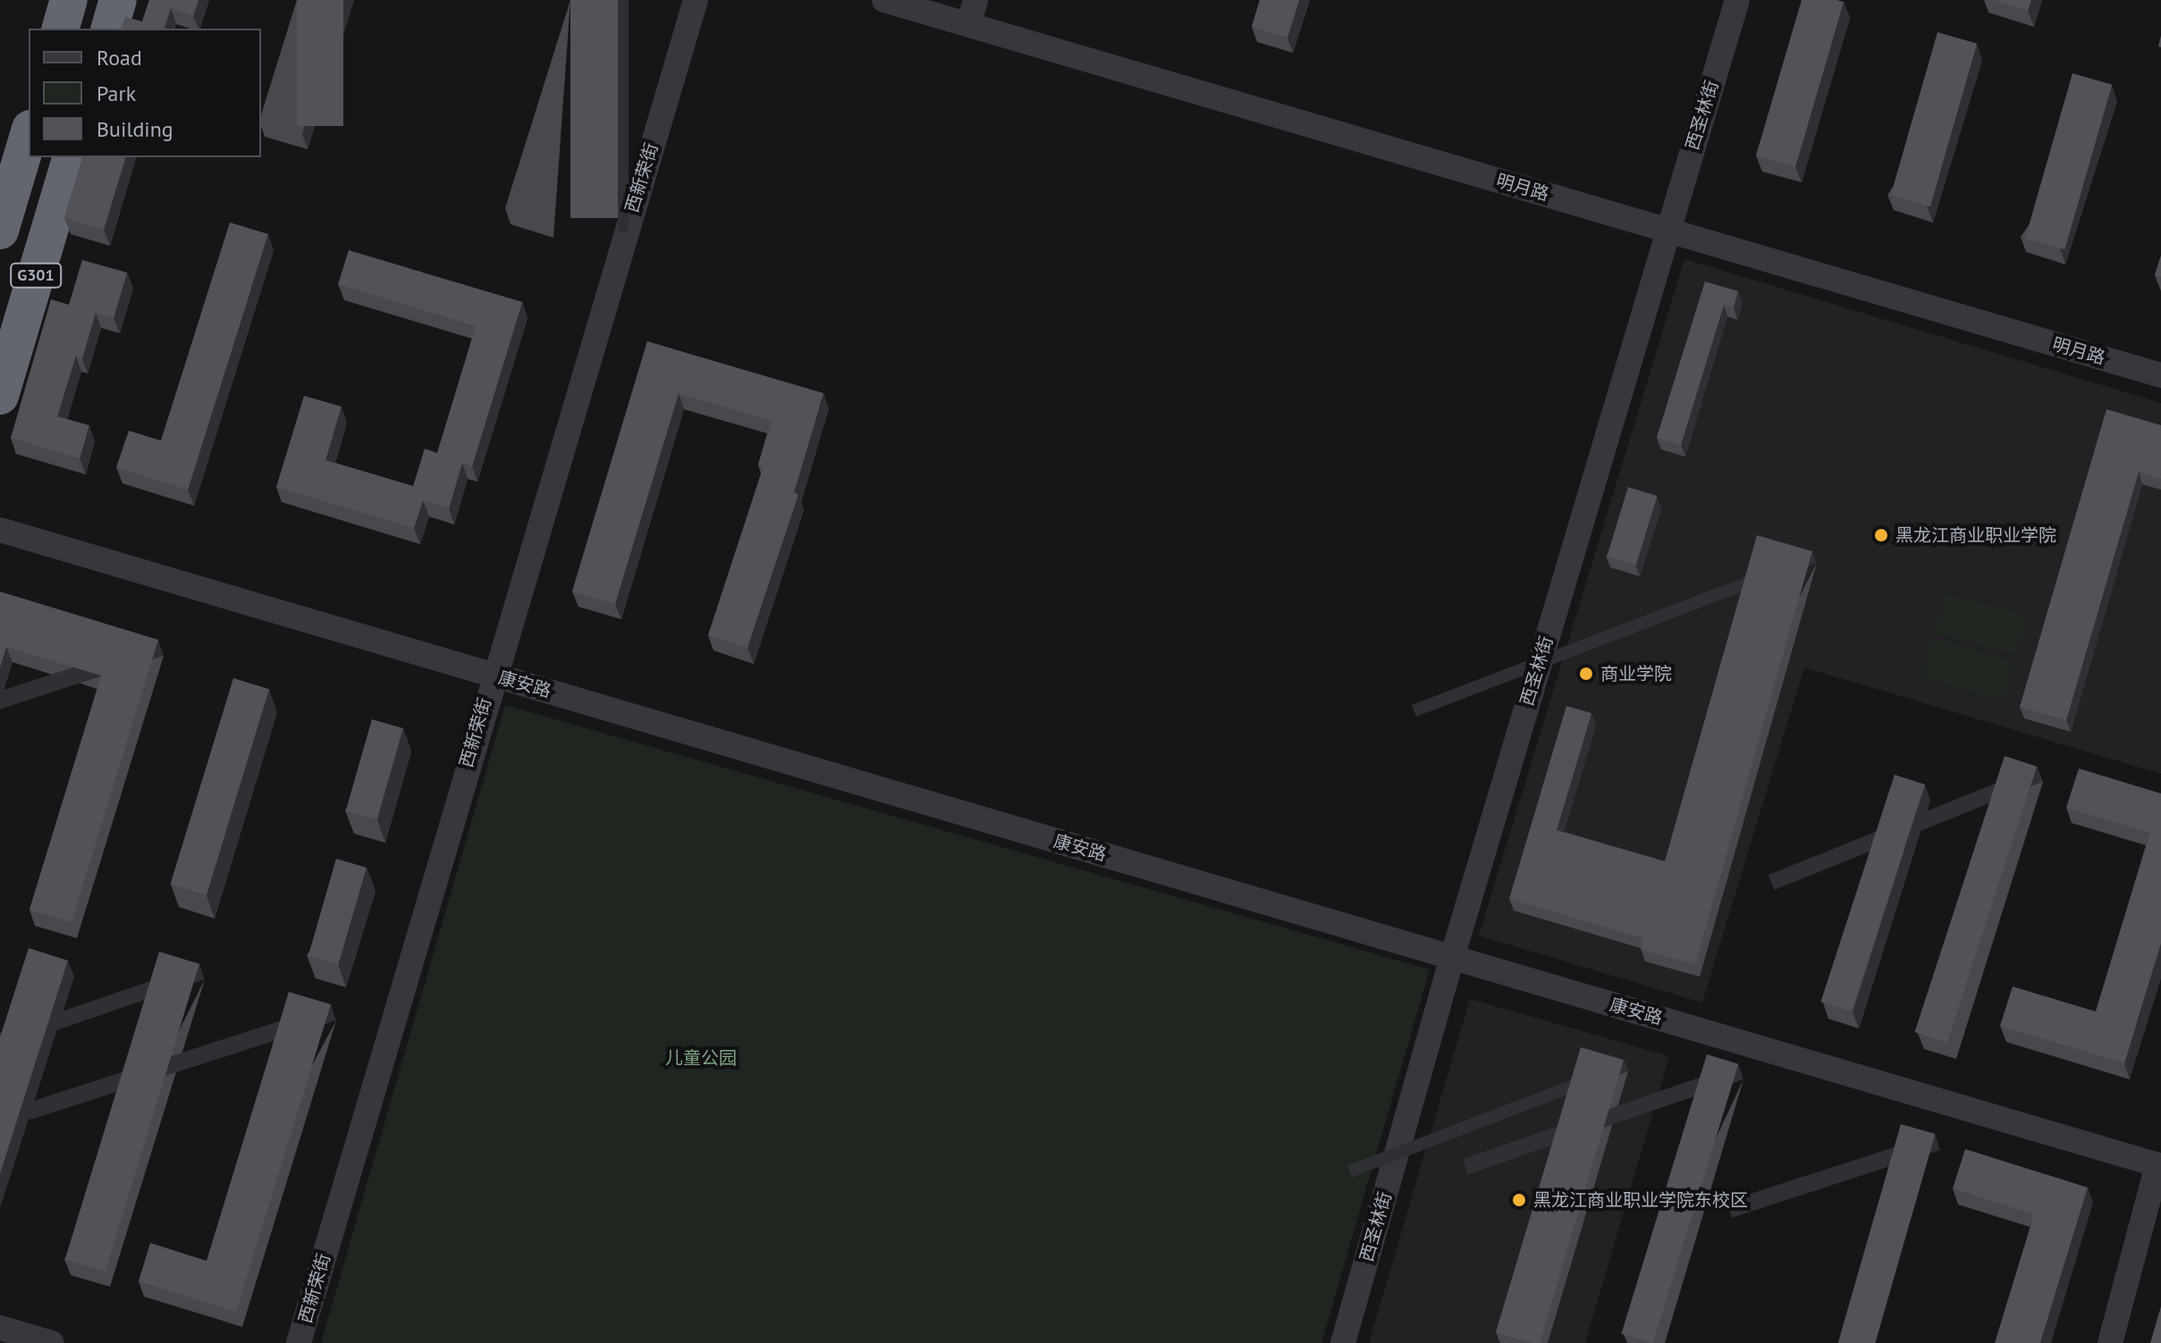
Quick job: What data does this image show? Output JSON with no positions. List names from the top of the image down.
{
  "streets": {
    "highway": ["G301"],
    "street": [
      "西圣林街",
      "西新荣街",
      "明月路",
      "康安路"
    ]
  },
  "crossings": [
    ["西圣林街", "明月路"],
    ["西圣林街", "康安路"],
    ["西新荣街", "康安路"]
  ],
  "parks": ["儿童公园"],
  "places": ["黑龙江商业职业学院", "商业学院", "黑龙江商业职业学院东校区"],
  "legend": ["Road", "Park", "Building"]
}
